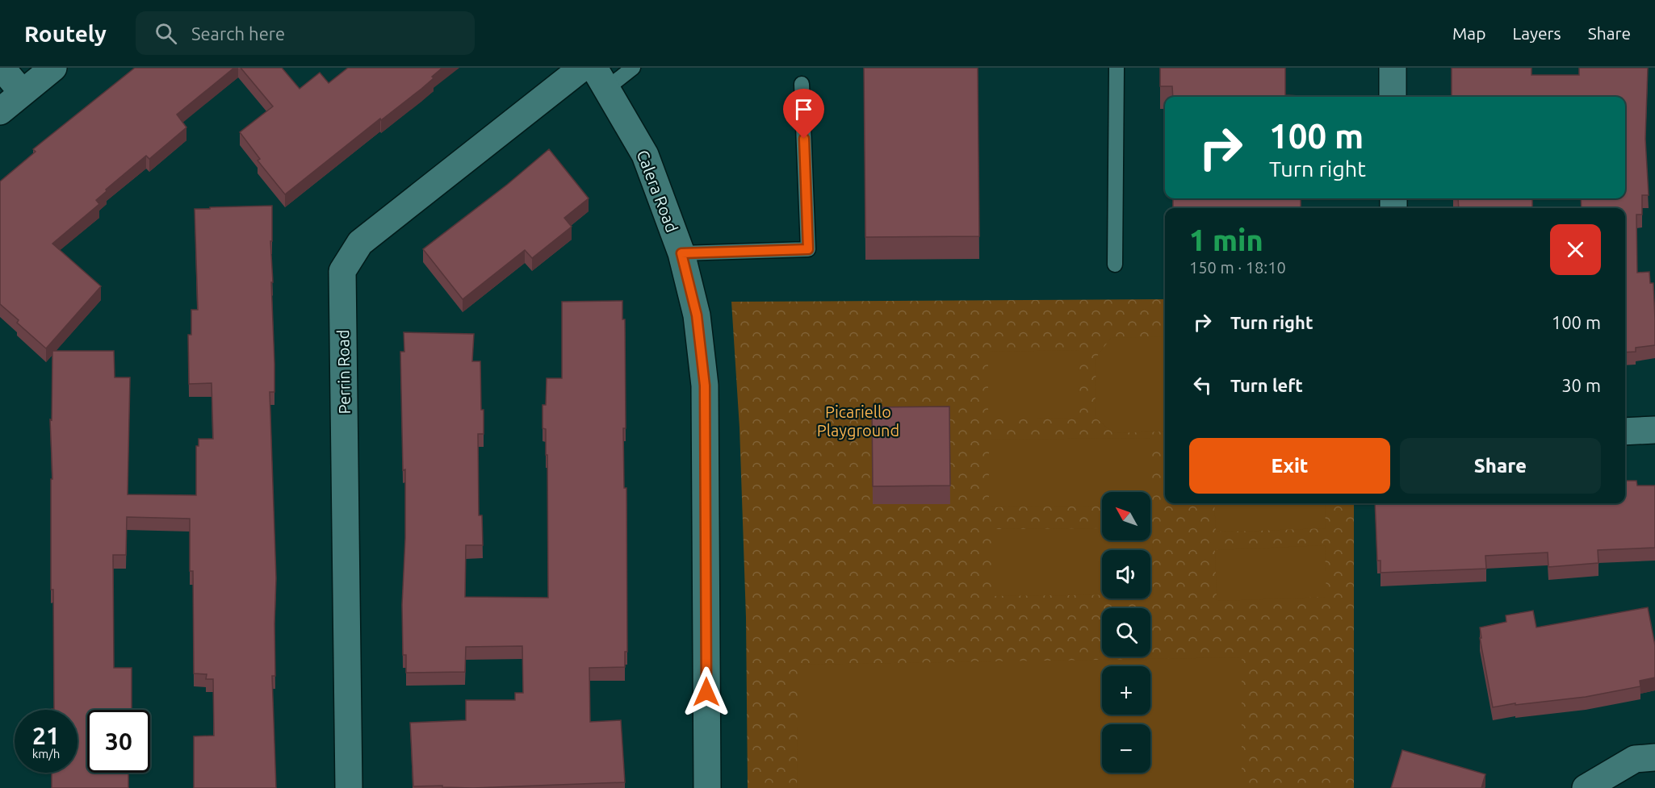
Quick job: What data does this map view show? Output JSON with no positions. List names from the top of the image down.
{
  "streets": {
    "street": ["Calera Road", "Perrin Road"]
  },
  "parks": ["Picariello Playground"],
  "north": "top left",
  "page": {
    "header": "Routely",
    "search": "Search here",
    "nav": ["Map", "Layers", "Share"],
    "turn": ["100 m", "Turn right"],
    "heading": ["1 min", "150 m · 18:10"],
    "list": [
      {
        "name": "Turn right",
        "value": "100 m"
      },
      {
        "name": "Turn left",
        "value": "30 m"
      }
    ],
    "buttons": ["Exit", "Share"],
    "map_buttons": ["+", "−"],
    "speed": "21 km/h",
    "limit": "30"
  }
}
